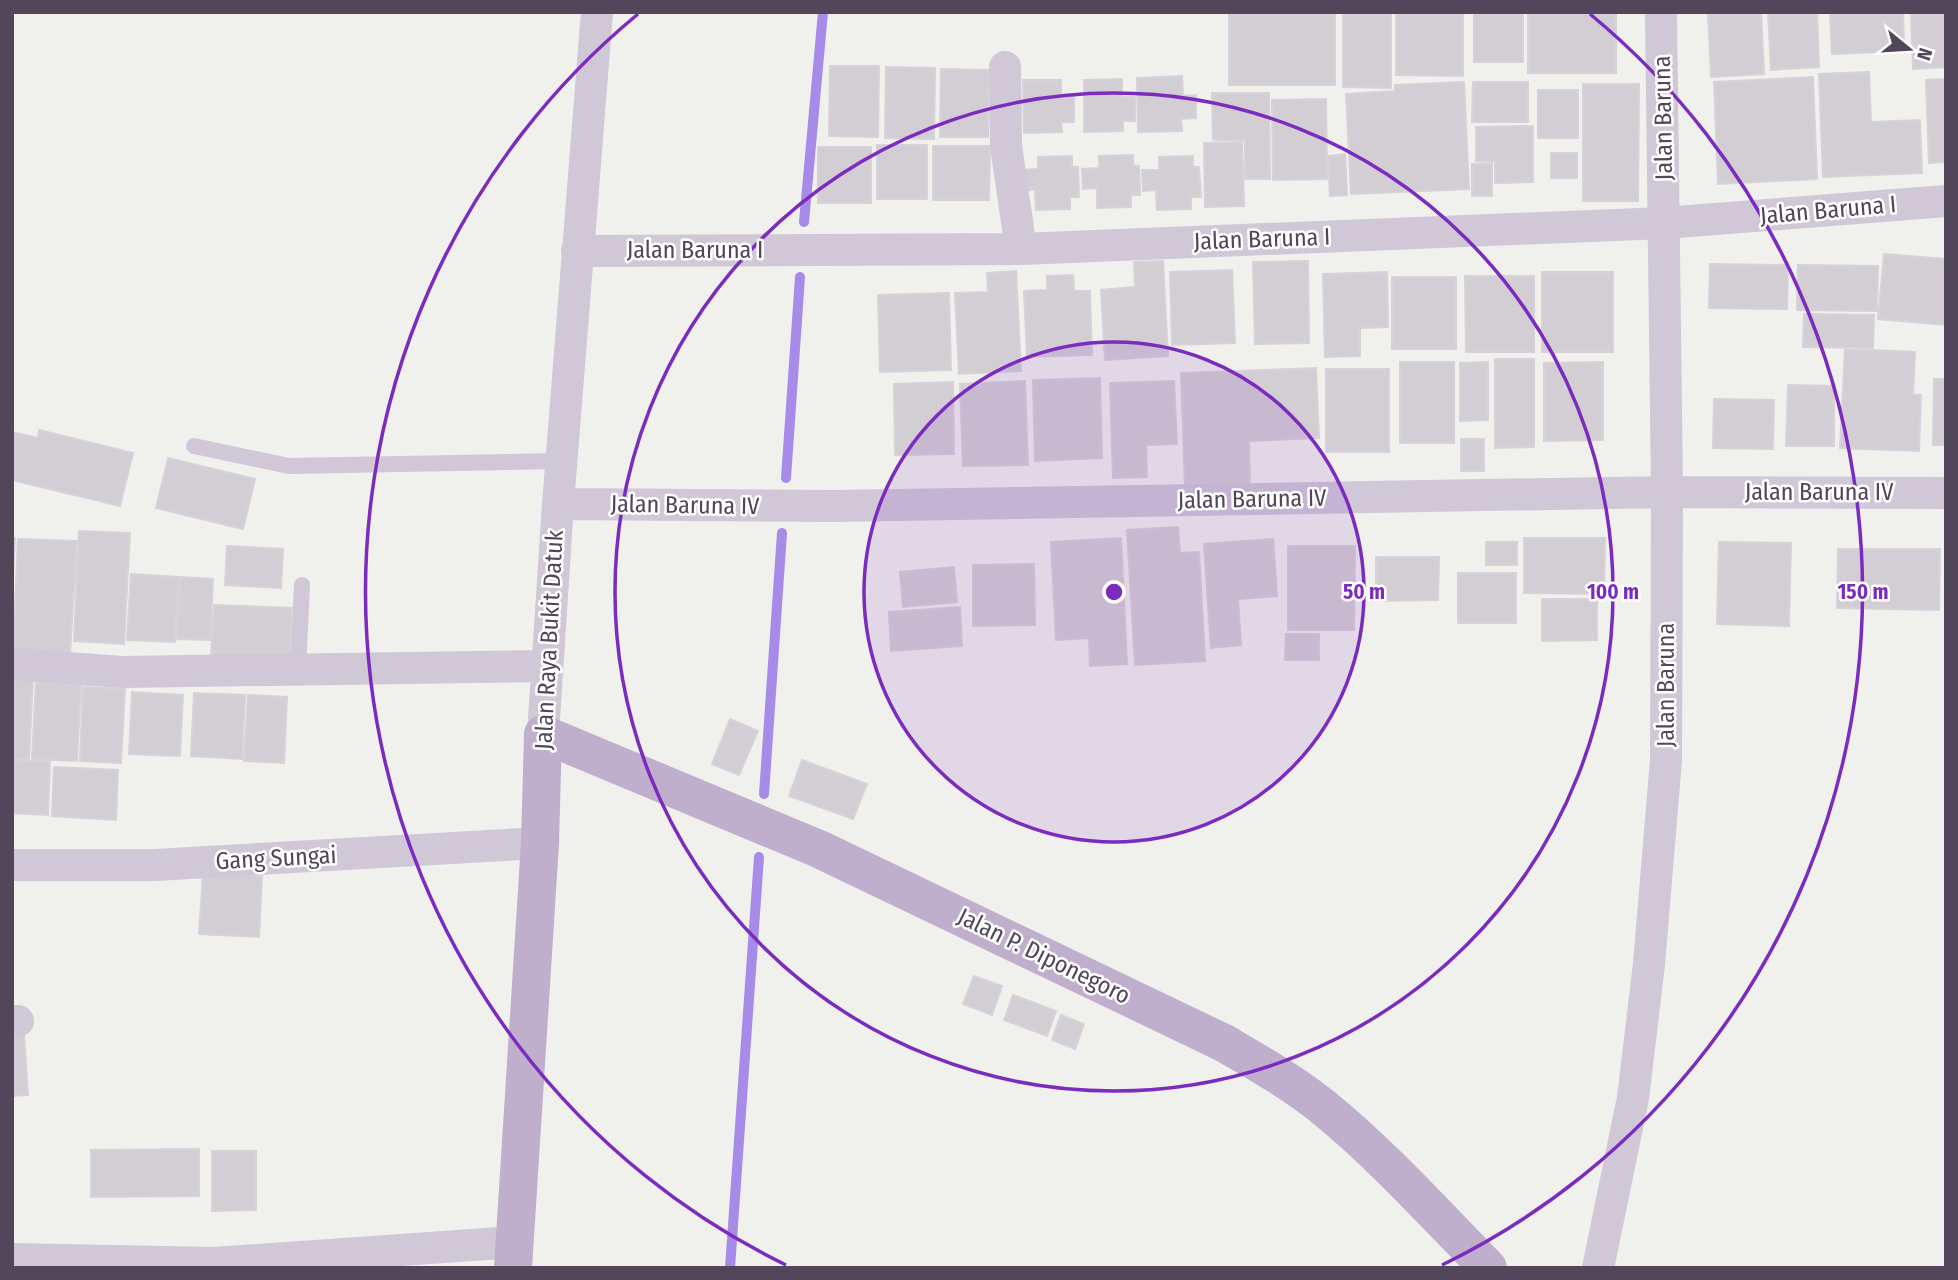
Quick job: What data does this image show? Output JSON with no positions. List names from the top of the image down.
{
  "streets": {
    "main road": ["Jalan Raya Bukit Datuk", "Jalan P. Diponegoro"],
    "street": [
      "Jalan Baruna",
      "Jalan Baruna I",
      "Jalan Baruna IV",
      "Gang Sungai"
    ]
  },
  "crossings": [
    ["Jalan Baruna", "Jalan Baruna I"],
    ["Jalan Baruna", "Jalan Baruna IV"],
    ["Jalan Baruna I", "Jalan Raya Bukit Datuk"],
    ["Jalan Baruna IV", "Jalan Raya Bukit Datuk"],
    ["Jalan Raya Bukit Datuk", "Gang Sungai"],
    ["Jalan Raya Bukit Datuk", "Jalan P. Diponegoro"]
  ],
  "north": "right",
  "rings": ["50 m", "100 m", "150 m"]
}
